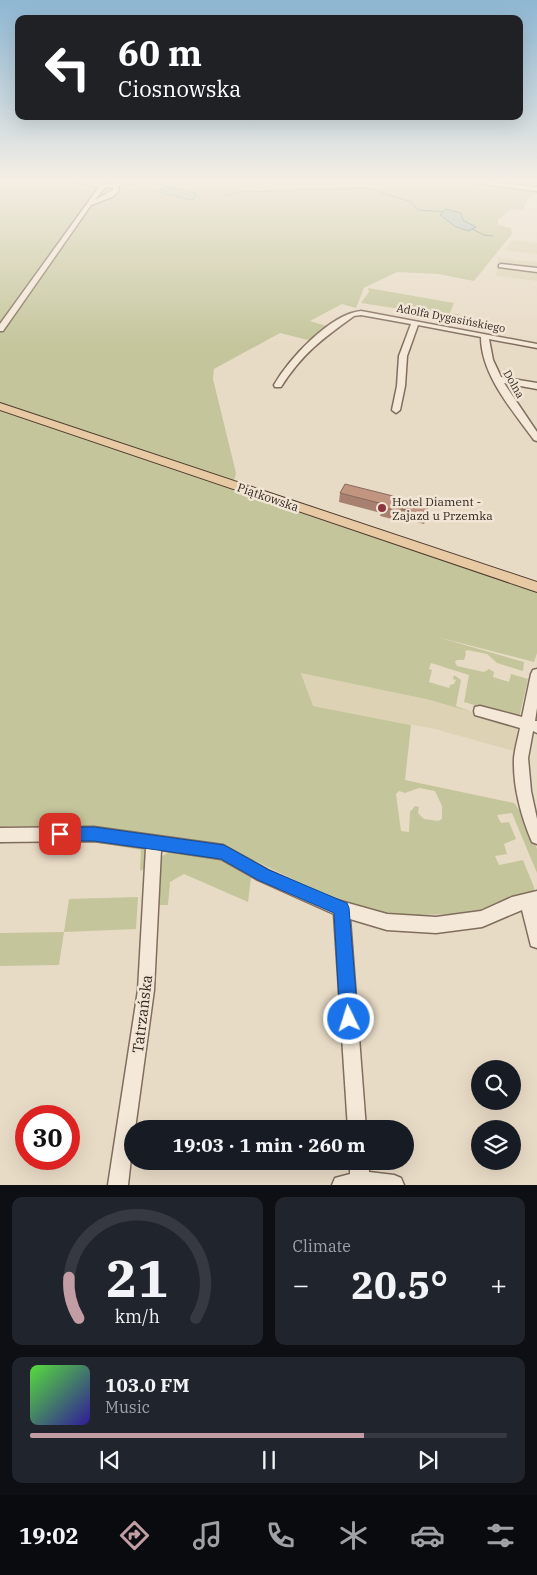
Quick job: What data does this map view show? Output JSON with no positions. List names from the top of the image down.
{
  "streets": {
    "main road": ["Piątkowska"],
    "street": ["Adolfa Dygasińskiego", "Dolna", "Tatrzańska"]
  },
  "crossings": [
    ["Adolfa Dygasińskiego", "Dolna"]
  ],
  "places": ["Hotel Diament - Zajazd u Przemka"],
  "page": {
    "turn": ["60 m", "Ciosnowska"],
    "limit": "30",
    "trip": "19:03 · 1 min · 260 m",
    "tile": "Climate",
    "heat": ["−", "20.5°", "+"],
    "song": ["103.0 FM", "Music"],
    "tabs": "19:02",
    "gauge": ["21", "km/h"]
  }
}
